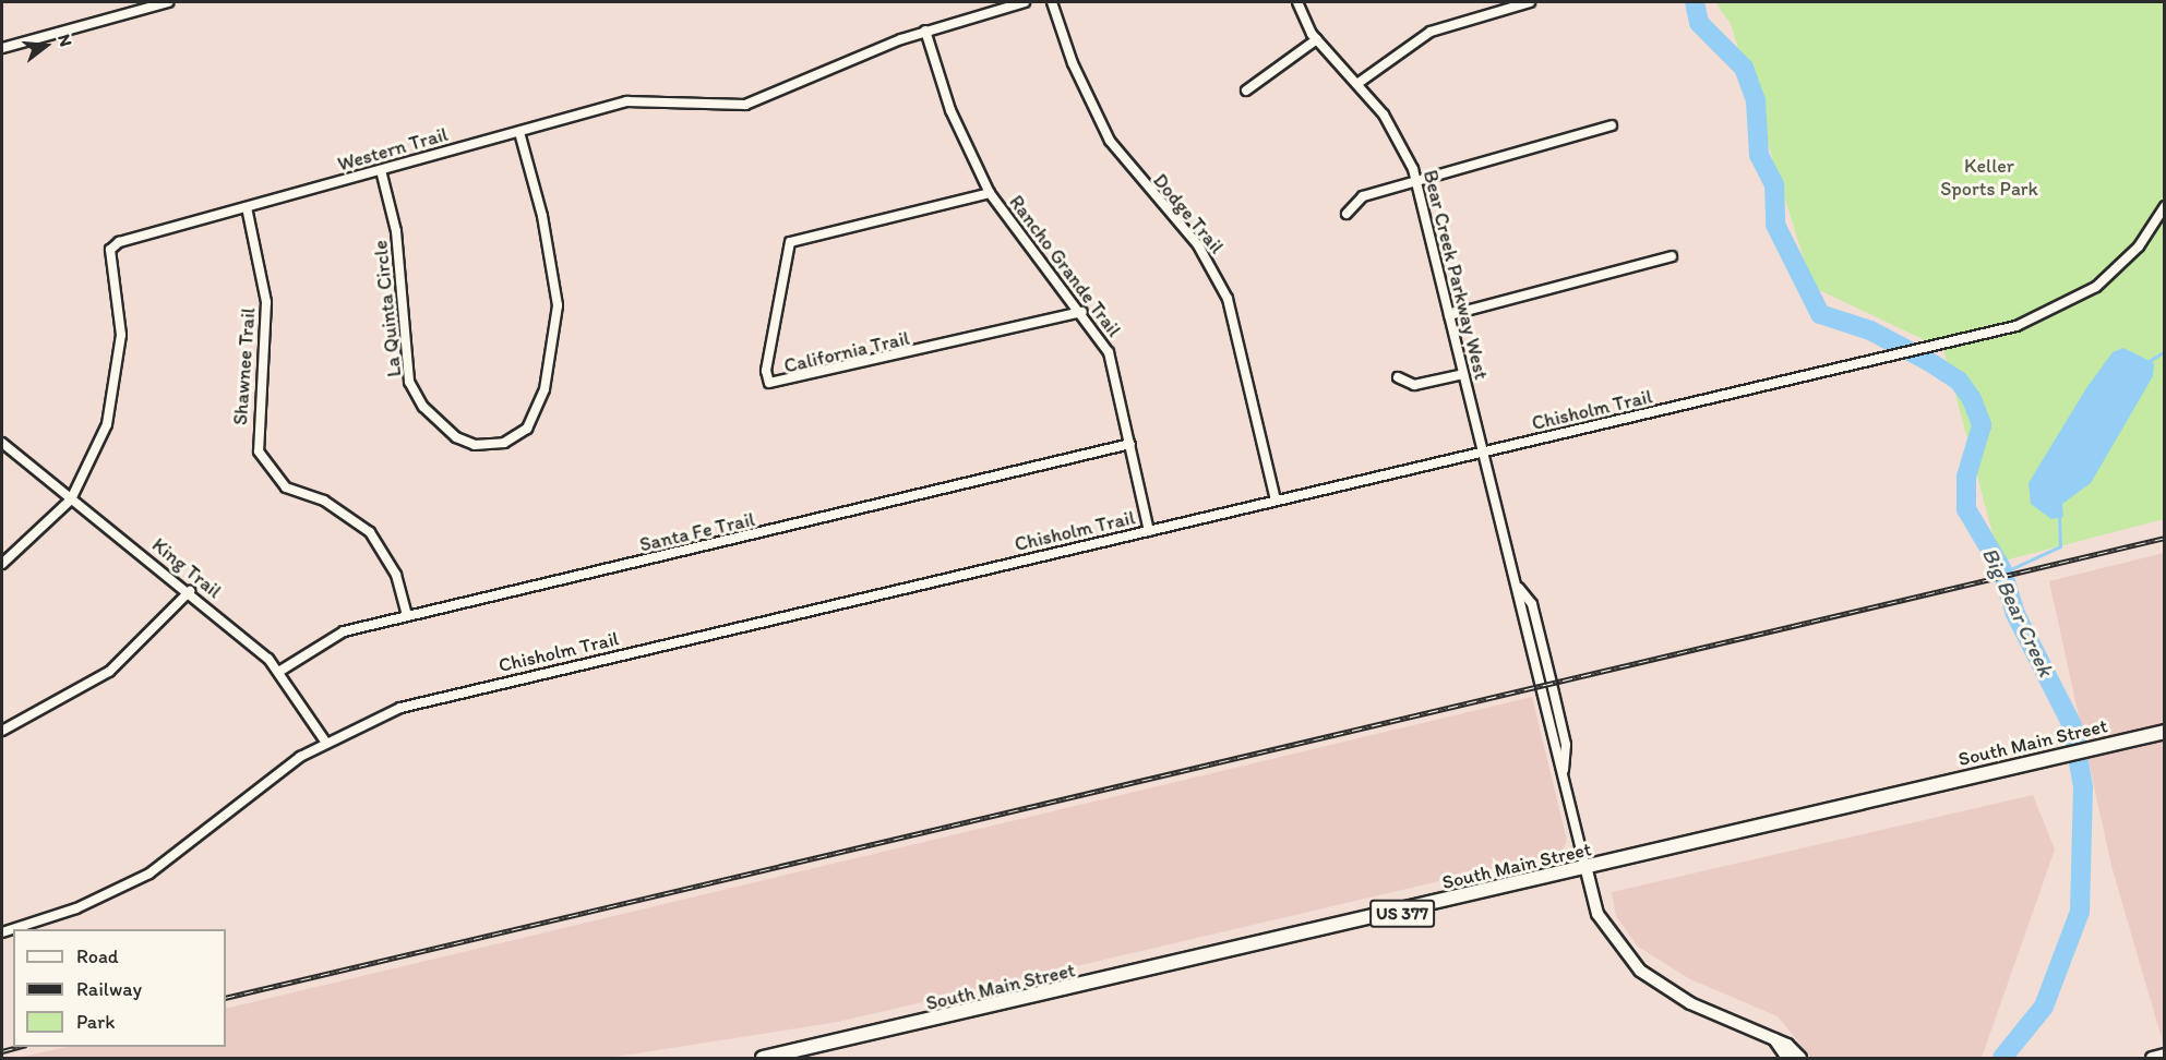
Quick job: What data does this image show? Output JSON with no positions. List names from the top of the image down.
{
  "streets": {
    "main road": ["South Main Street", "US 377"],
    "street": [
      "Western Trail",
      "Dodge Trail",
      "Rancho Grande Trail",
      "Bear Creek Parkway West",
      "La Quinta Circle",
      "California Trail",
      "Shawnee Trail",
      "Chisholm Trail",
      "Santa Fe Trail",
      "King Trail"
    ]
  },
  "crossings": [
    ["Western Trail", "Rancho Grande Trail"],
    ["Western Trail", "La Quinta Circle"],
    ["Western Trail", "Shawnee Trail"],
    ["Western Trail", "King Trail"],
    ["Dodge Trail", "Chisholm Trail"],
    ["Rancho Grande Trail", "California Trail"],
    ["Rancho Grande Trail", "Chisholm Trail"],
    ["Rancho Grande Trail", "Santa Fe Trail"],
    ["Bear Creek Parkway West", "Chisholm Trail"],
    ["Bear Creek Parkway West", "South Main Street"],
    ["Shawnee Trail", "Santa Fe Trail"],
    ["Chisholm Trail", "King Trail"],
    ["Santa Fe Trail", "King Trail"]
  ],
  "water": ["Big Bear Creek"],
  "parks": ["Keller Sports Park"],
  "legend": ["Road", "Railway", "Park"],
  "north": "right"
}
